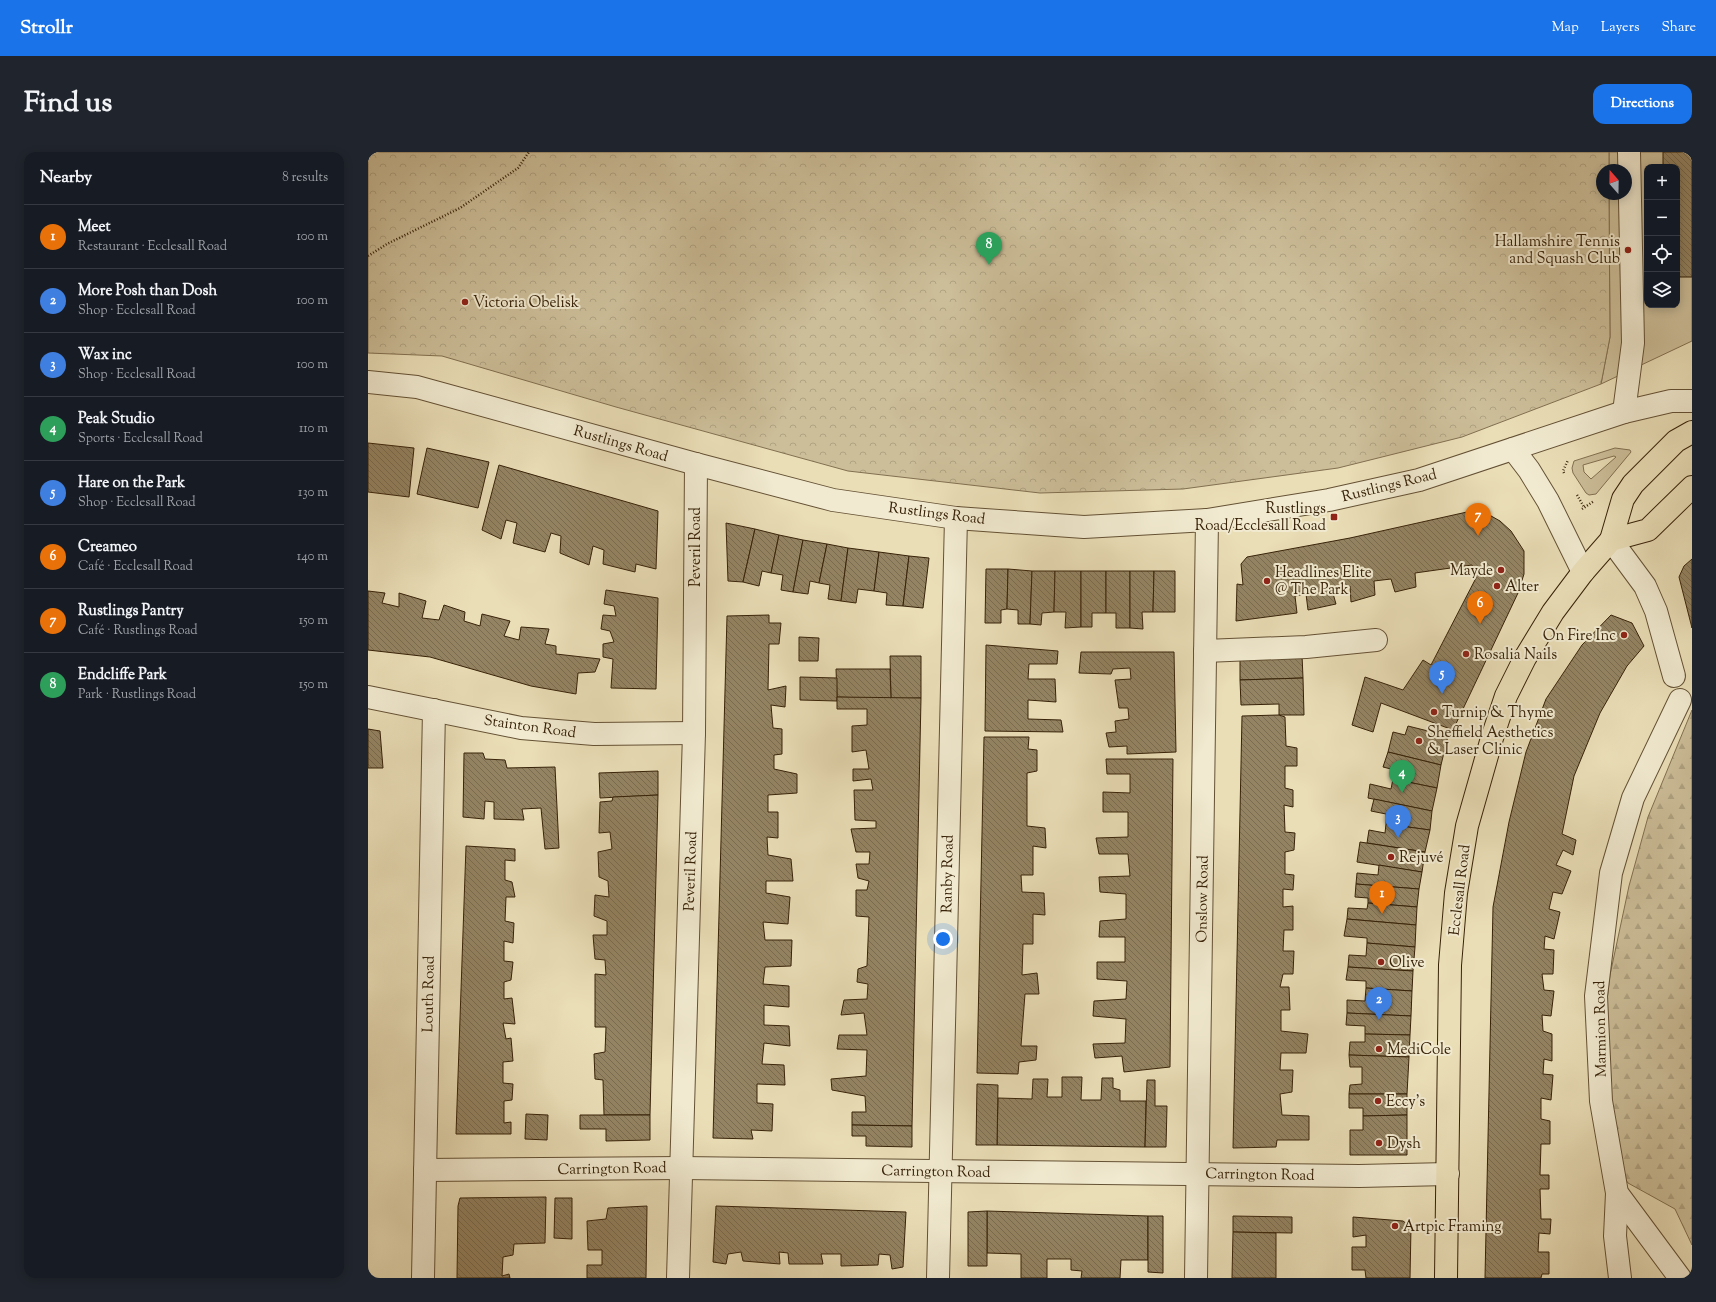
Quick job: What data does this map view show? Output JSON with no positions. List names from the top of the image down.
{
  "streets": {
    "main road": ["Ecclesall Road"],
    "street": [
      "Rustlings Road",
      "Peveril Road",
      "Stainton Road",
      "Ranby Road",
      "Onslow Road",
      "Louth Road",
      "Marmion Road",
      "Carrington Road"
    ]
  },
  "crossings": [
    ["Rustlings Road", "Peveril Road"],
    ["Rustlings Road", "Ranby Road"],
    ["Rustlings Road", "Onslow Road"],
    ["Peveril Road", "Stainton Road"],
    ["Peveril Road", "Carrington Road"],
    ["Stainton Road", "Louth Road"],
    ["Ranby Road", "Carrington Road"],
    ["Ecclesall Road", "Carrington Road"],
    ["Onslow Road", "Carrington Road"],
    ["Louth Road", "Carrington Road"]
  ],
  "places": {
    "other": [
      "Hallamshire Tennis and Squash Club",
      "Victoria Obelisk",
      "Mayde",
      "Headlines Elite @ The Park",
      "Alter",
      "On Fire Inc",
      "Rosalia Nails",
      "Turnip & Thyme",
      "Sheffield Aesthetics & Laser Clinic",
      "Rejuvé",
      "Olive",
      "MediCole",
      "Eccy's",
      "Dysh",
      "Artpic Framing"
    ],
    "transit": ["Rustlings Road/Ecclesall Road"]
  },
  "north": "top",
  "page": {
    "header": "Strollr",
    "nav": ["Map", "Layers", "Share"],
    "title": "Find us",
    "buttons": "Directions",
    "heading": ["Nearby", "8 results"],
    "map_buttons": ["+", "−"],
    "list": [
      {
        "mark": "1",
        "name": "Meet",
        "note": "Restaurant · Ecclesall Road",
        "value": "100 m"
      },
      {
        "mark": "2",
        "name": "More Posh than Dosh",
        "note": "Shop · Ecclesall Road",
        "value": "100 m"
      },
      {
        "mark": "3",
        "name": "Wax inc",
        "note": "Shop · Ecclesall Road",
        "value": "100 m"
      },
      {
        "mark": "4",
        "name": "Peak Studio",
        "note": "Sports · Ecclesall Road",
        "value": "110 m"
      },
      {
        "mark": "5",
        "name": "Hare on the Park",
        "note": "Shop · Ecclesall Road",
        "value": "130 m"
      },
      {
        "mark": "6",
        "name": "Creameo",
        "note": "Café · Ecclesall Road",
        "value": "140 m"
      },
      {
        "mark": "7",
        "name": "Rustlings Pantry",
        "note": "Café · Rustlings Road",
        "value": "150 m"
      },
      {
        "mark": "8",
        "name": "Endcliffe Park",
        "note": "Park · Rustlings Road",
        "value": "150 m"
      }
    ],
    "pins": [
      "8",
      "7",
      "6",
      "5",
      "4",
      "3",
      "1",
      "2"
    ]
  }
}
